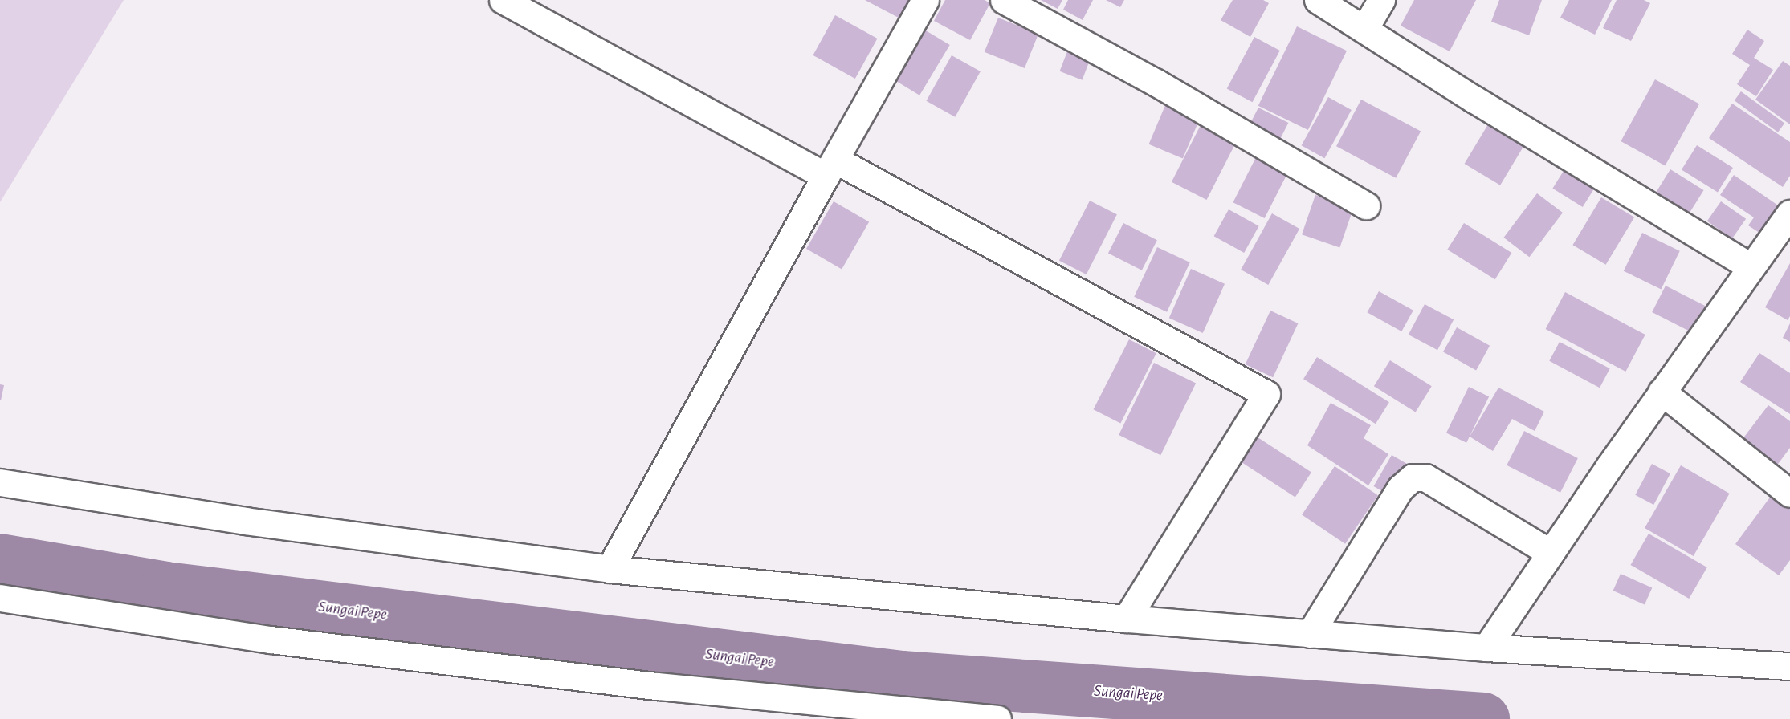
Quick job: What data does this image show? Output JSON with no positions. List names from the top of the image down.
{
  "water": ["Sungai Pepe"]
}
